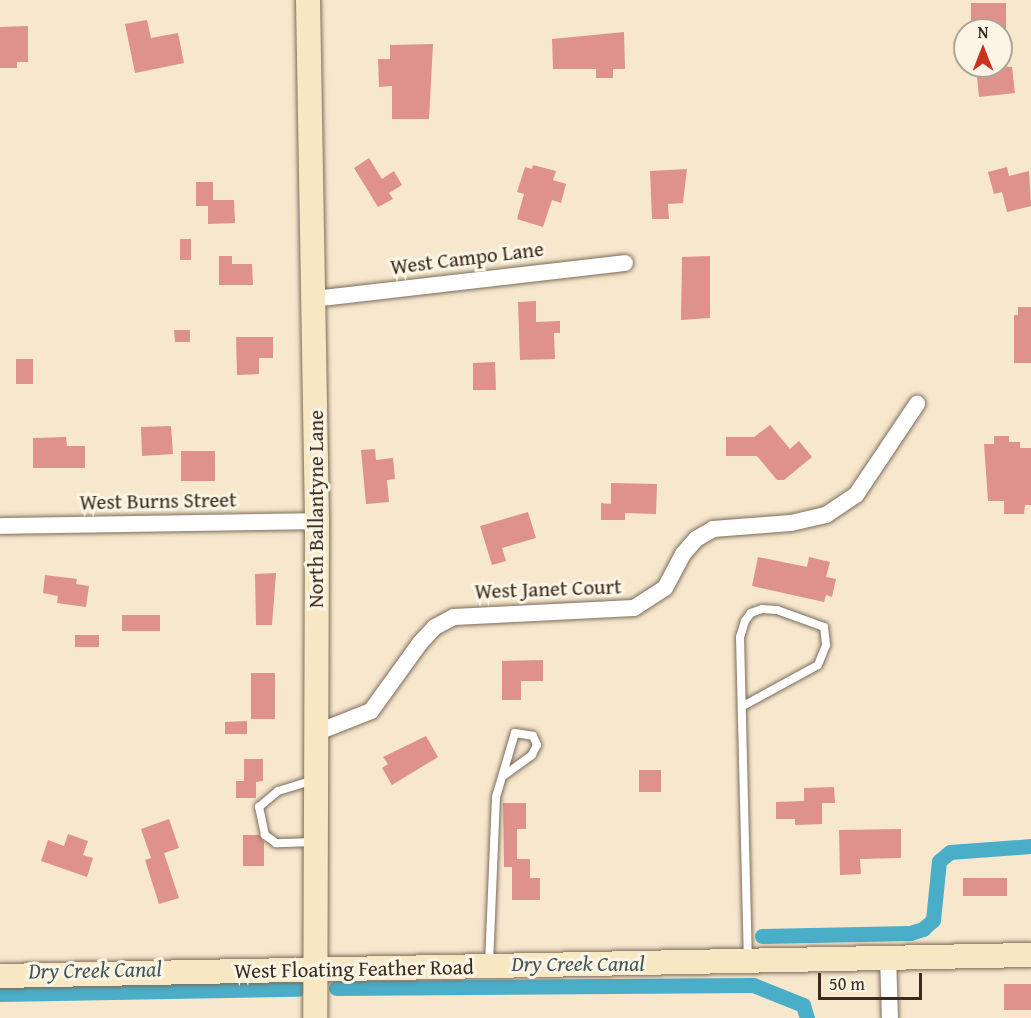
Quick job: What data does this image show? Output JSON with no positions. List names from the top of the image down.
{
  "streets": {
    "main road": ["North Ballantyne Lane", "West Floating Feather Road"],
    "street": ["West Campo Lane", "West Burns Street", "West Janet Court"]
  },
  "crossings": [
    ["West Campo Lane", "North Ballantyne Lane"],
    ["West Burns Street", "North Ballantyne Lane"],
    ["North Ballantyne Lane", "West Janet Court"],
    ["North Ballantyne Lane", "West Floating Feather Road"]
  ],
  "water": ["Dry Creek Canal"],
  "scale_bar": "50 m",
  "north": "top"
}
